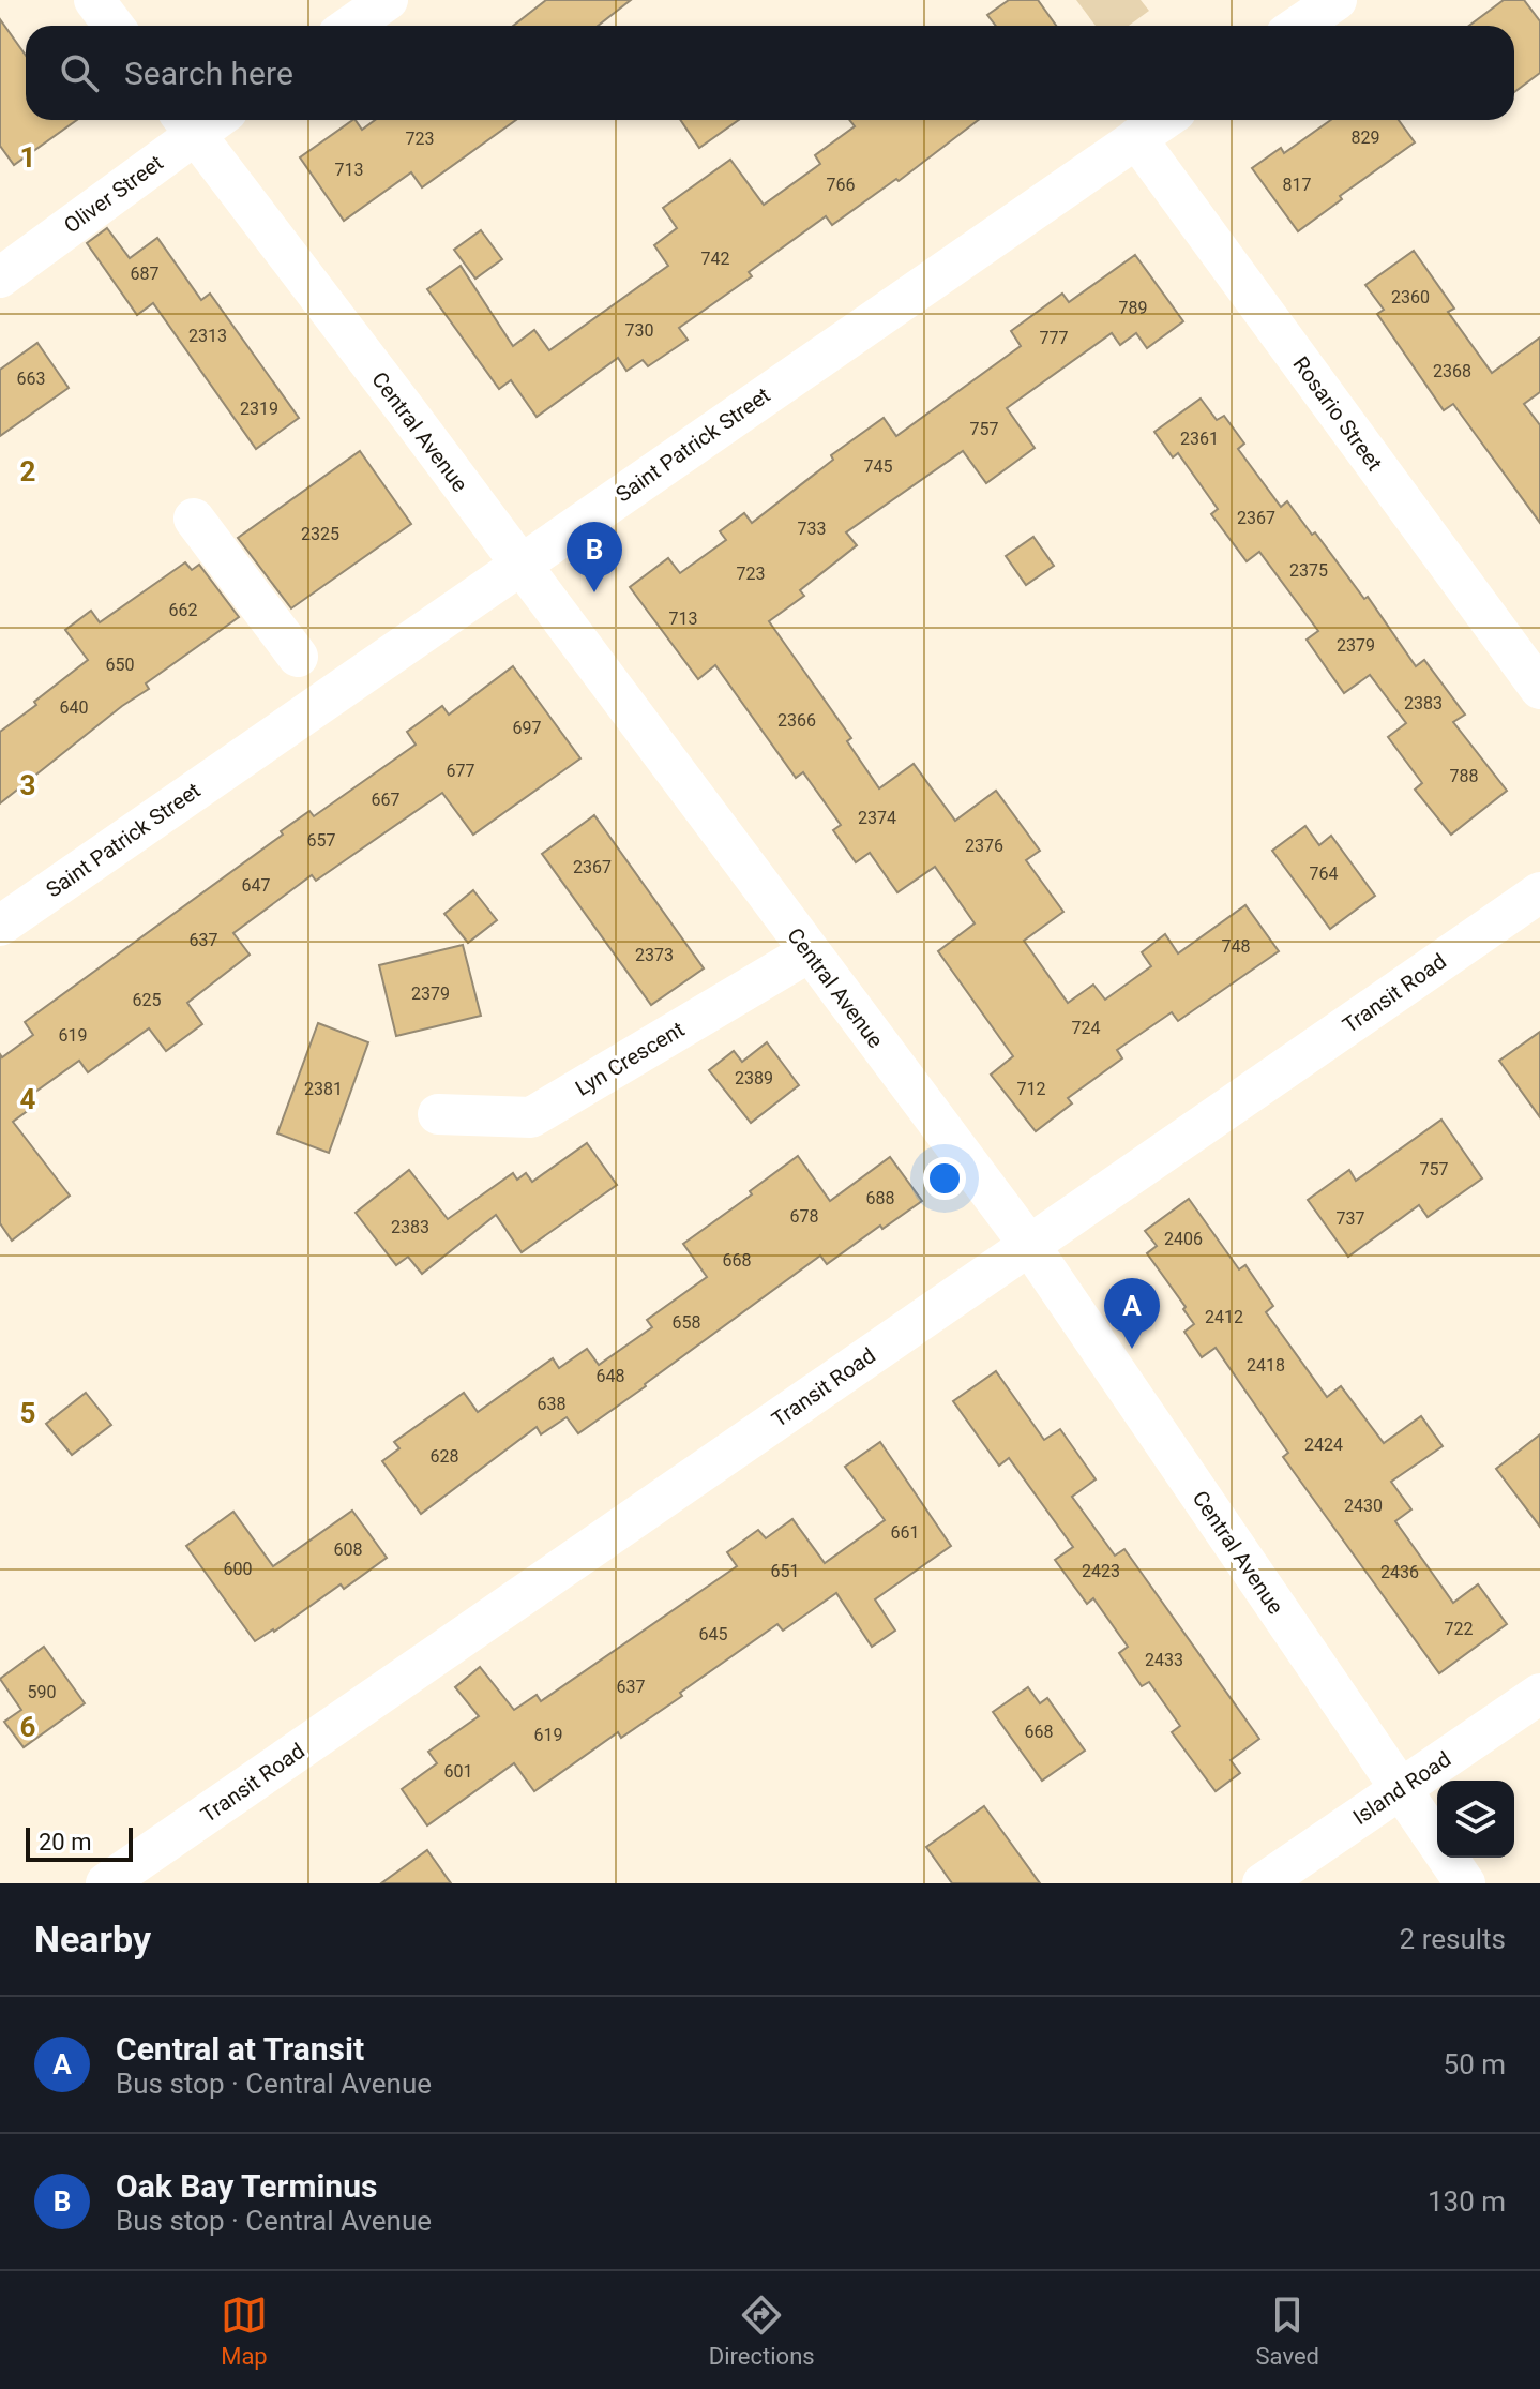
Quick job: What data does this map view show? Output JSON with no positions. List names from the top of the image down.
{
  "streets": {
    "street": [
      "Oliver Street",
      "Rosario Street",
      "Central Avenue",
      "Saint Patrick Street",
      "Transit Road",
      "Lyn Crescent",
      "Island Road"
    ]
  },
  "crossings": [
    ["Rosario Street", "Saint Patrick Street"],
    ["Central Avenue", "Saint Patrick Street"],
    ["Central Avenue", "Transit Road"],
    ["Central Avenue", "Lyn Crescent"],
    ["Central Avenue", "Island Road"]
  ],
  "house_numbers": [
    "829",
    "723",
    "713",
    "766",
    "817",
    "742",
    "687",
    "2360",
    "789",
    "730",
    "2313",
    "777",
    "2368",
    "663",
    "2319",
    "757",
    "2361",
    "745",
    "2367",
    "733",
    "2325",
    "2375",
    "723",
    "662",
    "713",
    "2379",
    "650",
    "2383",
    "640",
    "2366",
    "697",
    "677",
    "788",
    "667",
    "2374",
    "657",
    "2376",
    "2367",
    "764",
    "647",
    "637",
    "748",
    "2373",
    "2379",
    "625",
    "724",
    "619",
    "2389",
    "2381",
    "712",
    "757",
    "688",
    "678",
    "737",
    "2383",
    "2406",
    "668",
    "2412",
    "658",
    "2418",
    "648",
    "638",
    "2424",
    "628",
    "2430",
    "661",
    "608",
    "600",
    "651",
    "2423",
    "2436",
    "722",
    "645",
    "2433",
    "637",
    "590",
    "668",
    "619",
    "601"
  ],
  "scale_bar": "20 m",
  "page": {
    "search": "Search here",
    "pins": ["B", "A"],
    "scale": "20 m",
    "heading": ["Nearby", "2 results"],
    "list": [
      {
        "mark": "A",
        "name": "Central at Transit",
        "note": "Bus stop · Central Avenue",
        "value": "50 m"
      },
      {
        "mark": "B",
        "name": "Oak Bay Terminus",
        "note": "Bus stop · Central Avenue",
        "value": "130 m"
      }
    ],
    "nav": ["Map", "Directions", "Saved"]
  },
  "grid": {
    "rows": [
      "1",
      "2",
      "3",
      "4",
      "5",
      "6"
    ]
  }
}
